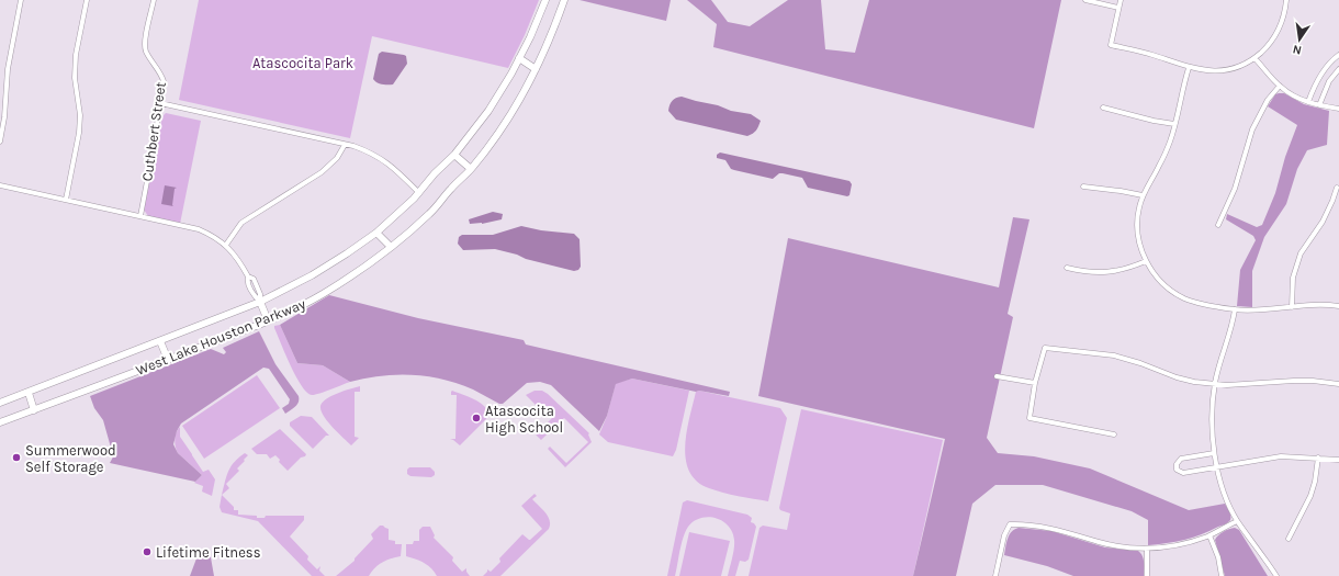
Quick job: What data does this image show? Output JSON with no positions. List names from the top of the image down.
{
  "streets": {
    "main road": ["West Lake Houston Parkway"],
    "street": ["Cuthbert Street"]
  },
  "parks": ["Atascocita Park"],
  "places": ["Atascocita High School", "Summerwood Self Storage", "Lifetime Fitness"],
  "north": "bottom"
}
